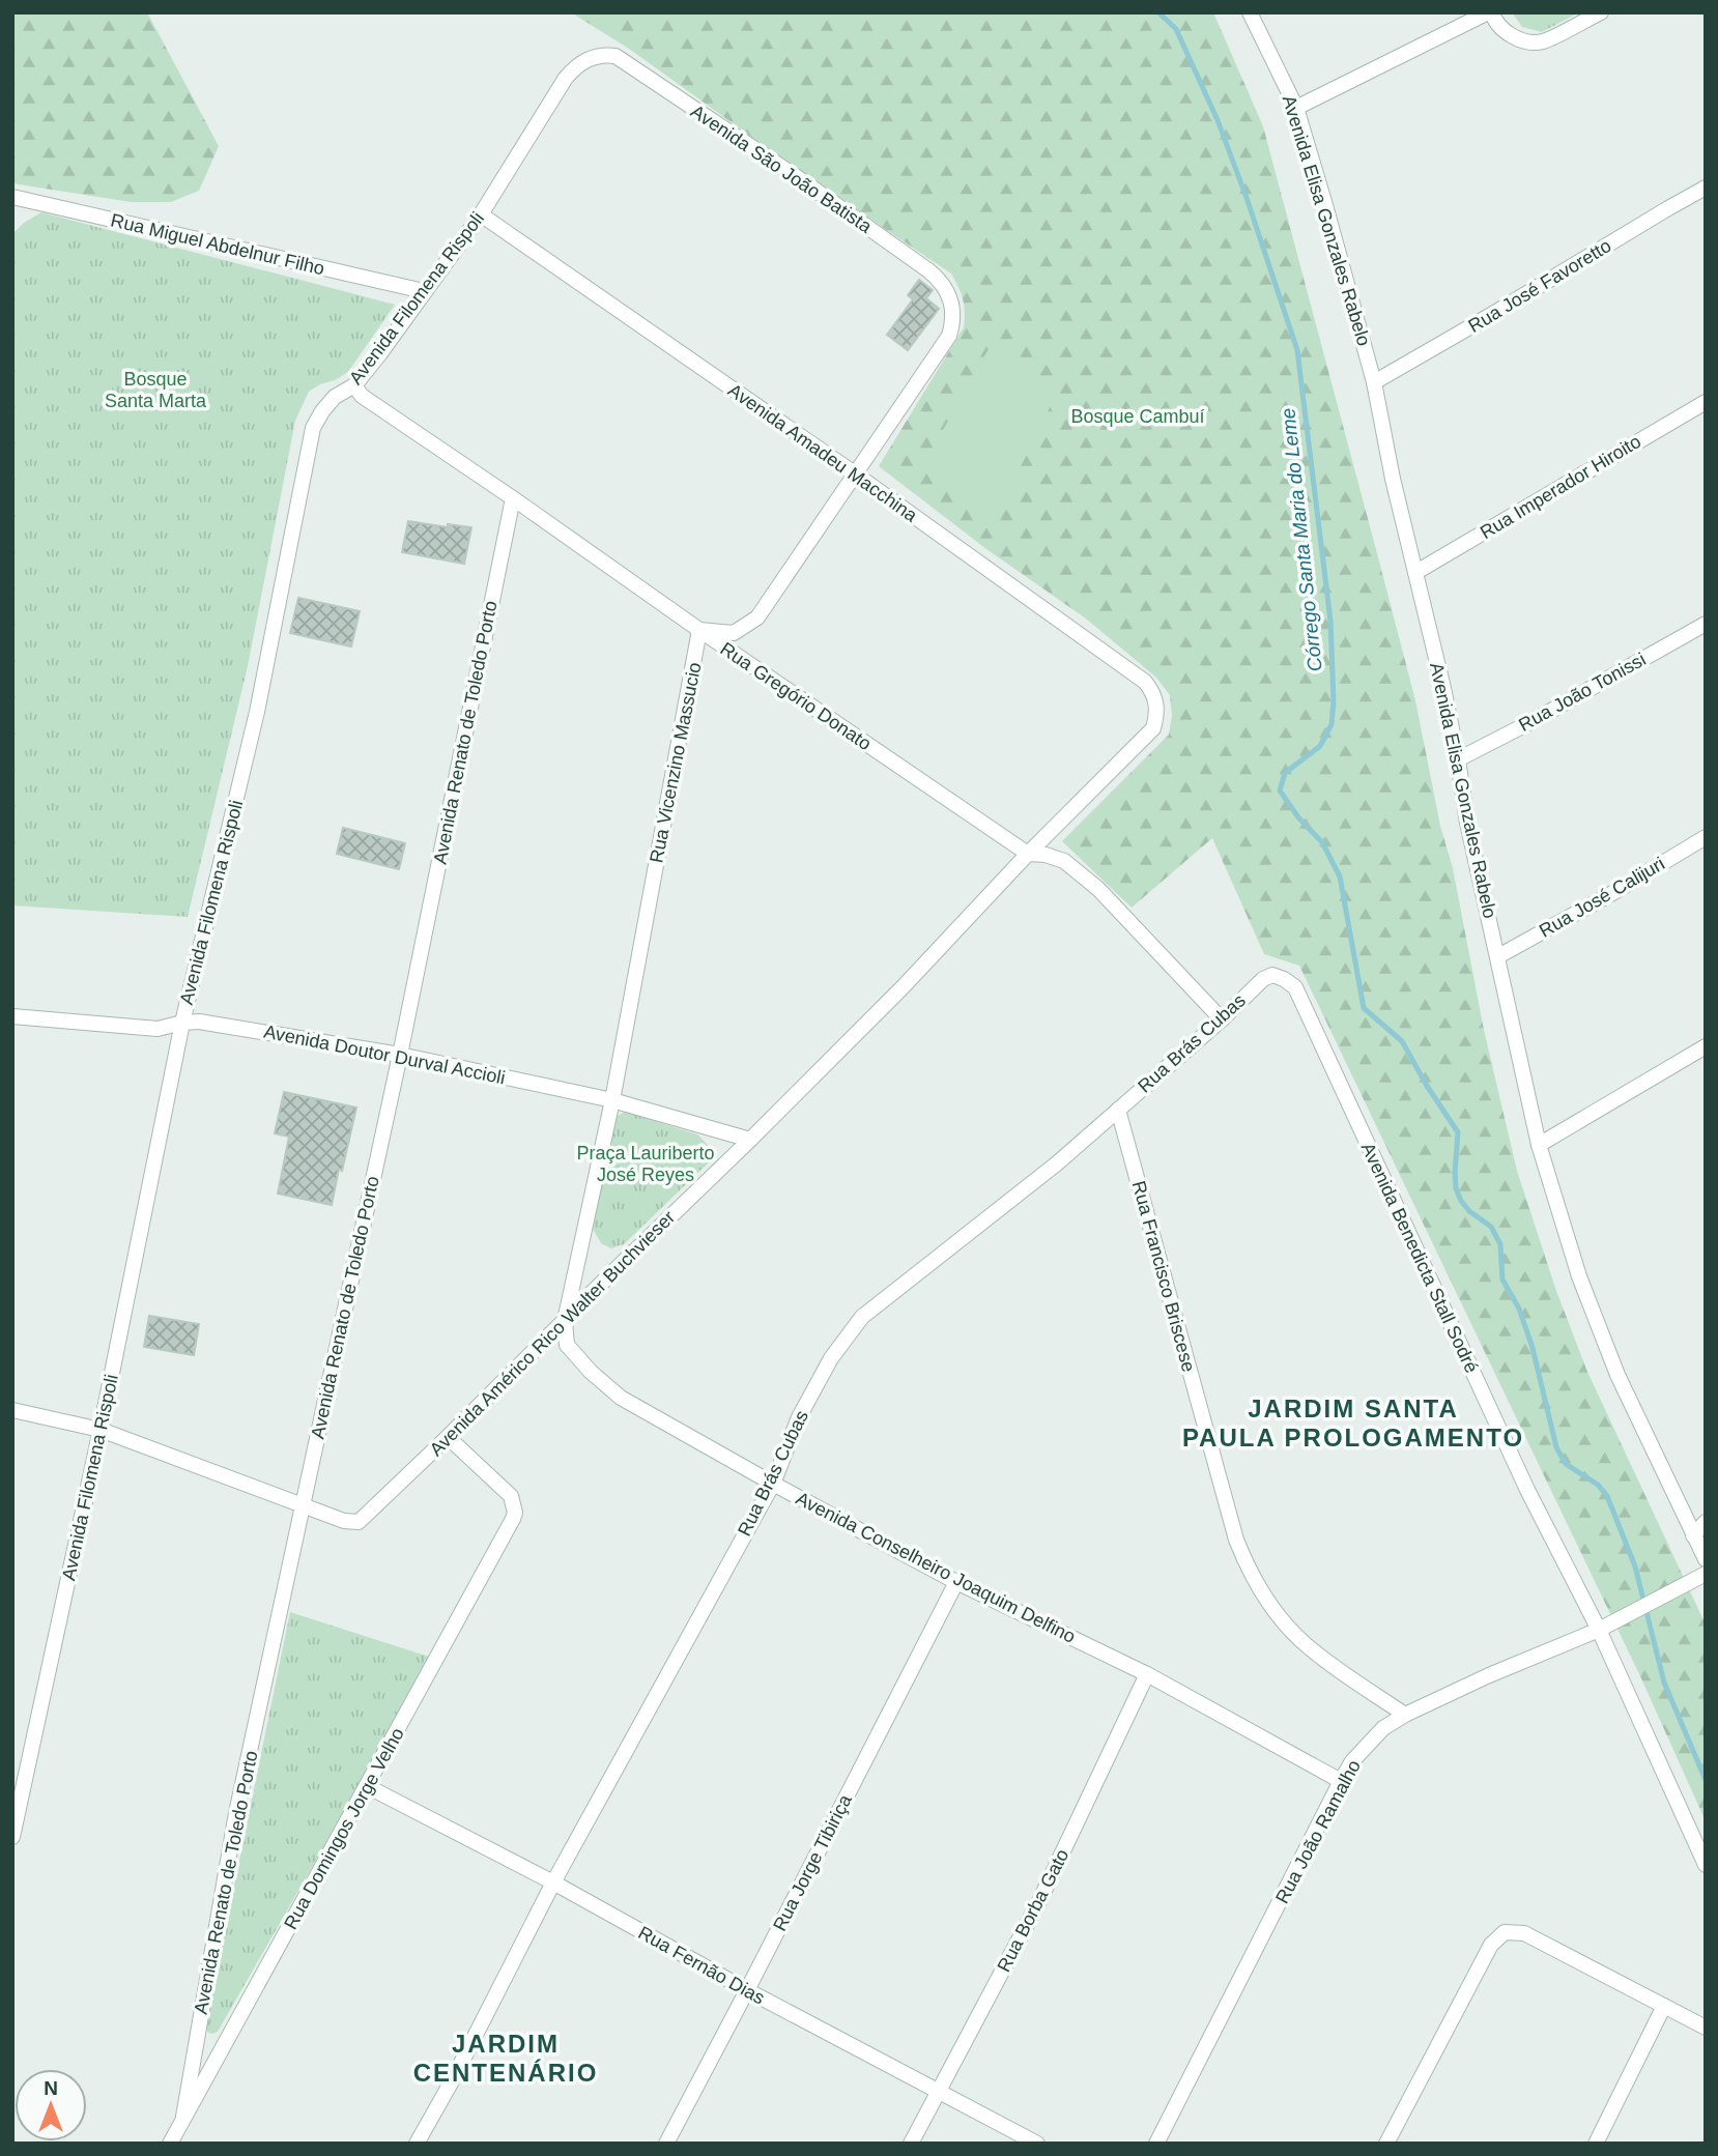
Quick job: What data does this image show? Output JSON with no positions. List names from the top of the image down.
{
  "streets": {
    "street": [
      "Avenida São João Batista",
      "Avenida Elisa Gonzales Rabelo",
      "Rua Miguel Abdelnur Filho",
      "Rua José Favoretto",
      "Avenida Filomena Rispoli",
      "Avenida Amadeu Macchina",
      "Rua Imperador Hiroito",
      "Rua João Tonissi",
      "Rua Gregório Donato",
      "Avenida Renato de Toledo Porto",
      "Rua Vicenzino Massucio",
      "Rua José Calijuri",
      "Rua Brás Cubas",
      "Avenida Doutor Durval Accioli",
      "Avenida Benedicta Stall Sodré",
      "Rua Francisco Briscese",
      "Avenida Américo Rico Walter Buchvieser",
      "Avenida Conselheiro Joaquim Delfino",
      "Rua Domingos Jorge Velho",
      "Rua João Ramalho",
      "Rua Jorge Tibiriça",
      "Rua Borba Gato",
      "Rua Fernão Dias"
    ]
  },
  "crossings": [
    ["Avenida São João Batista", "Avenida Filomena Rispoli"],
    ["Avenida São João Batista", "Avenida Amadeu Macchina"],
    ["Avenida Elisa Gonzales Rabelo", "Rua José Favoretto"],
    ["Avenida Elisa Gonzales Rabelo", "Rua Imperador Hiroito"],
    ["Avenida Elisa Gonzales Rabelo", "Rua João Tonissi"],
    ["Avenida Elisa Gonzales Rabelo", "Rua José Calijuri"],
    ["Rua Miguel Abdelnur Filho", "Avenida Filomena Rispoli"],
    ["Avenida Filomena Rispoli", "Avenida Amadeu Macchina"],
    ["Avenida Filomena Rispoli", "Rua Gregório Donato"],
    ["Avenida Filomena Rispoli", "Avenida Doutor Durval Accioli"],
    ["Avenida Amadeu Macchina", "Avenida Américo Rico Walter Buchvieser"],
    ["Rua Gregório Donato", "Avenida Renato de Toledo Porto"],
    ["Rua Gregório Donato", "Rua Vicenzino Massucio"],
    ["Rua Gregório Donato", "Rua Brás Cubas"],
    ["Rua Gregório Donato", "Avenida Américo Rico Walter Buchvieser"],
    ["Avenida Renato de Toledo Porto", "Avenida Doutor Durval Accioli"],
    ["Avenida Renato de Toledo Porto", "Avenida Américo Rico Walter Buchvieser"],
    ["Avenida Renato de Toledo Porto", "Rua Domingos Jorge Velho"],
    ["Rua Vicenzino Massucio", "Avenida Doutor Durval Accioli"],
    ["Rua Vicenzino Massucio", "Avenida Américo Rico Walter Buchvieser"],
    ["Rua Vicenzino Massucio", "Avenida Conselheiro Joaquim Delfino"],
    ["Rua Brás Cubas", "Avenida Benedicta Stall Sodré"],
    ["Rua Brás Cubas", "Rua Francisco Briscese"],
    ["Rua Brás Cubas", "Avenida Conselheiro Joaquim Delfino"],
    ["Rua Brás Cubas", "Rua Fernão Dias"],
    ["Avenida Doutor Durval Accioli", "Avenida Américo Rico Walter Buchvieser"],
    ["Avenida Benedicta Stall Sodré", "Rua João Ramalho"],
    ["Rua Francisco Briscese", "Rua João Ramalho"],
    ["Avenida Américo Rico Walter Buchvieser", "Avenida Conselheiro Joaquim Delfino"],
    ["Avenida Américo Rico Walter Buchvieser", "Rua Domingos Jorge Velho"],
    ["Avenida Conselheiro Joaquim Delfino", "Rua João Ramalho"],
    ["Avenida Conselheiro Joaquim Delfino", "Rua Jorge Tibiriça"],
    ["Avenida Conselheiro Joaquim Delfino", "Rua Borba Gato"],
    ["Rua Domingos Jorge Velho", "Rua Fernão Dias"],
    ["Rua Jorge Tibiriça", "Rua Fernão Dias"],
    ["Rua Borba Gato", "Rua Fernão Dias"]
  ],
  "districts": ["JARDIM SANTA PAULA PROLOGAMENTO", "JARDIM CENTENÁRIO"],
  "water": ["Córrego Santa Maria do Leme"],
  "parks": ["Bosque Santa Marta", "Bosque Cambuí", "Praça Lauriberto José Reyes"],
  "north": "top"
}
